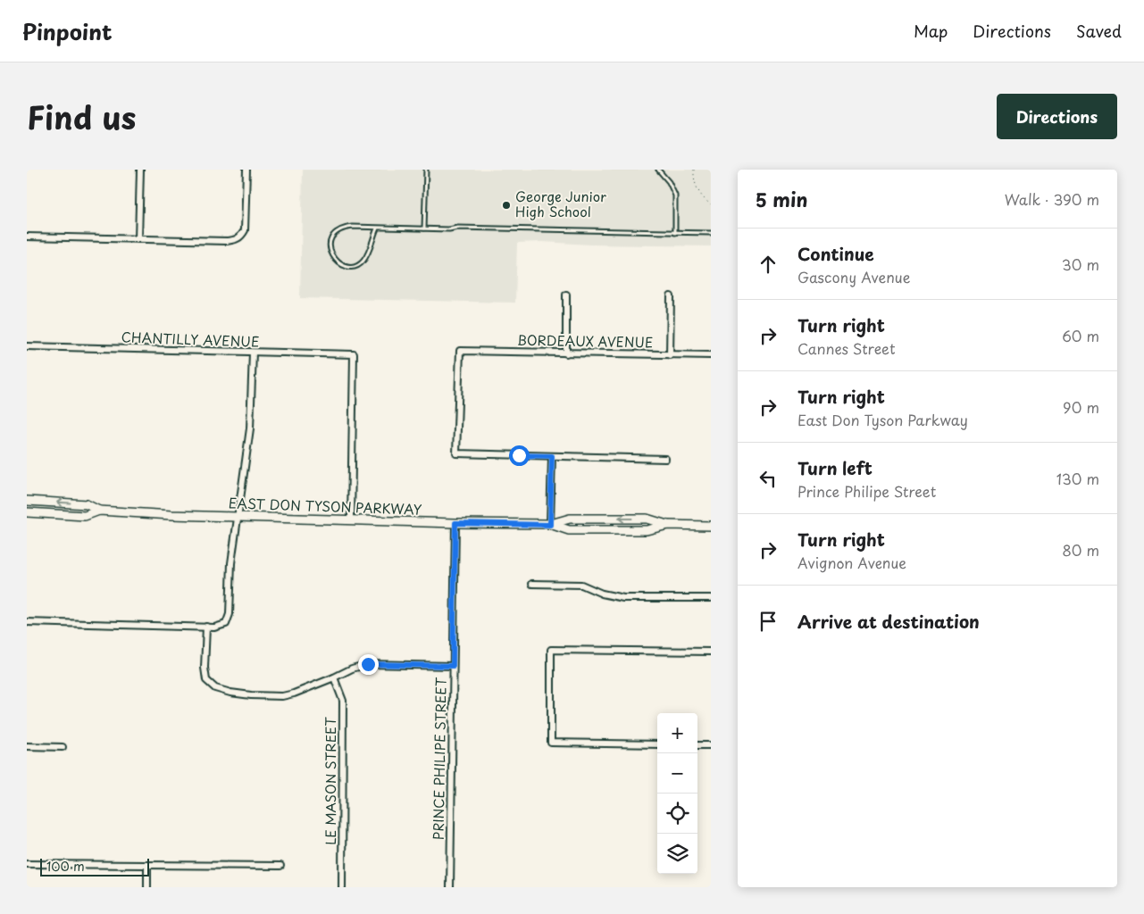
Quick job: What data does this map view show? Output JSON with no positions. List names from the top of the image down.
{
  "streets": {
    "main road": ["EAST DON TYSON PARKWAY"],
    "street": [
      "CHANTILLY AVENUE",
      "BORDEAUX AVENUE",
      "PRINCE PHILIPE STREET",
      "LE MASON STREET"
    ]
  },
  "crossings": [
    ["CHANTILLY AVENUE", "EAST DON TYSON PARKWAY"],
    ["EAST DON TYSON PARKWAY", "PRINCE PHILIPE STREET"]
  ],
  "places": ["George Junior High School"],
  "scale_bar": "100 m",
  "page": {
    "header": "Pinpoint",
    "nav": ["Map", "Directions", "Saved"],
    "title": "Find us",
    "buttons": "Directions",
    "heading": ["5 min", "Walk · 390 m"],
    "list": [
      ["Continue", "Gascony Avenue", "30 m"],
      ["Turn right", "Cannes Street", "60 m"],
      ["Turn right", "East Don Tyson Parkway", "90 m"],
      ["Turn left", "Prince Philipe Street", "130 m"],
      ["Turn right", "Avignon Avenue", "80 m"],
      "Arrive at destination"
    ],
    "map_buttons": ["+", "−"],
    "scale": "100 m"
  }
}
